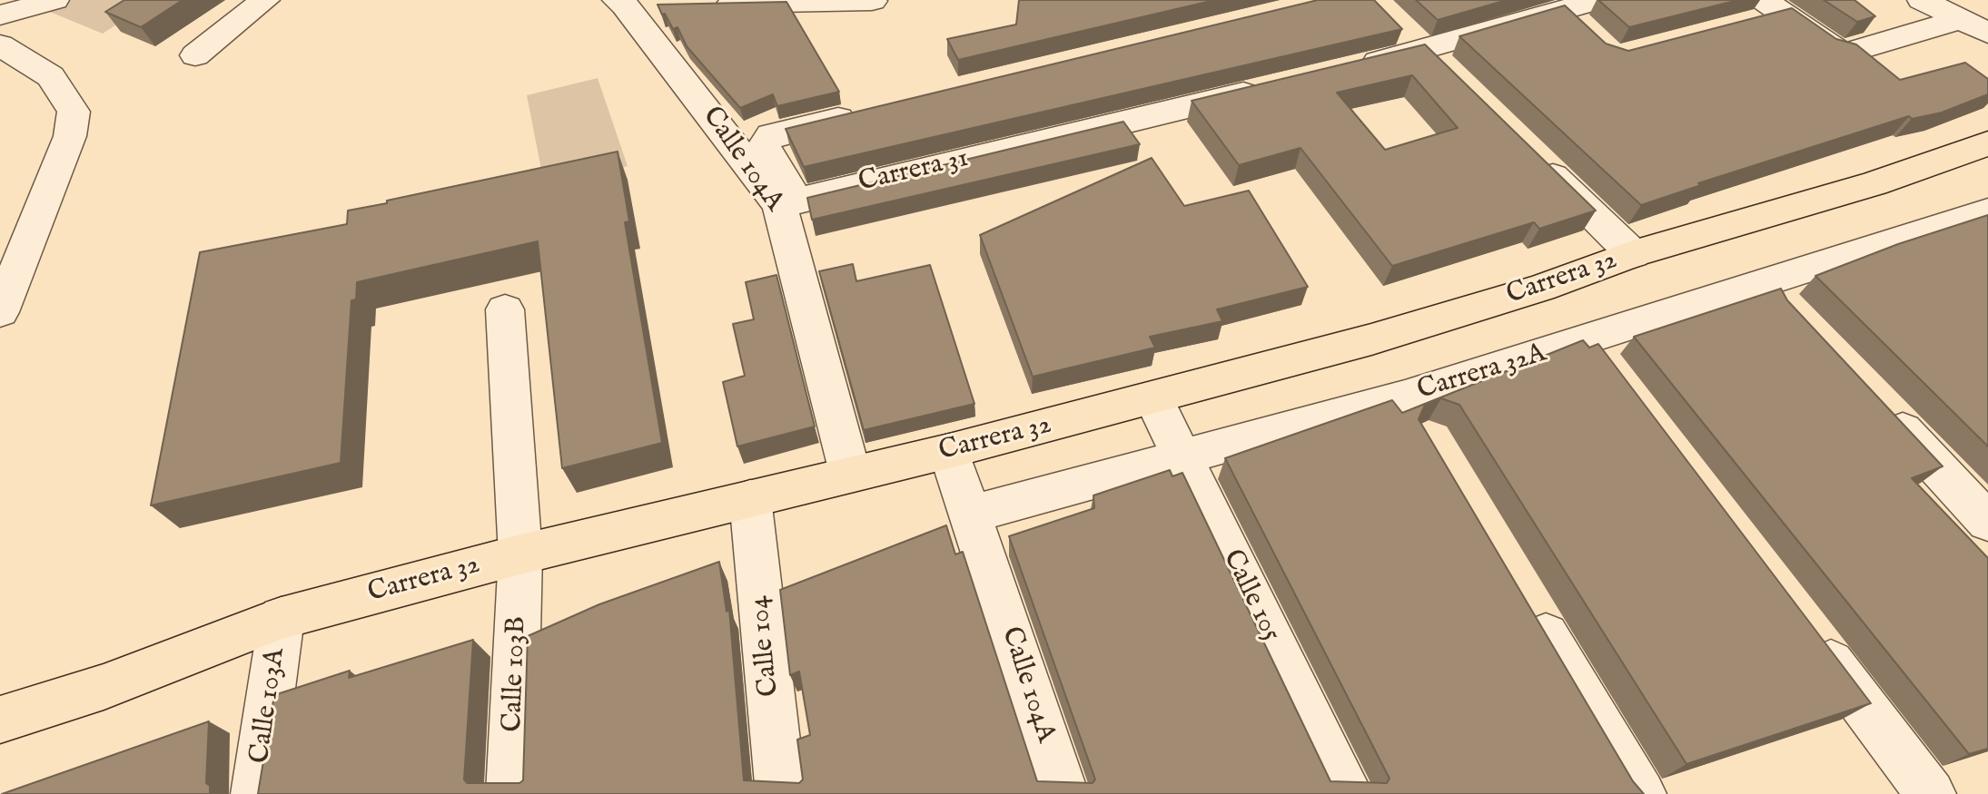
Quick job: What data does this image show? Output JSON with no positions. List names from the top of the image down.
{
  "streets": {
    "main road": ["Carrera 32"],
    "street": [
      "Calle 104A",
      "Carrera 31",
      "Carrera 32A",
      "Calle 105",
      "Calle 104",
      "Calle 103B",
      "Calle 103A"
    ]
  },
  "crossings": [
    ["Calle 104A", "Carrera 31"],
    ["Calle 104A", "Carrera 32"],
    ["Calle 104A", "Carrera 32A"],
    ["Carrera 32", "Calle 105"],
    ["Carrera 32", "Calle 104"],
    ["Carrera 32", "Calle 103B"],
    ["Carrera 32", "Calle 103A"],
    ["Carrera 32A", "Calle 105"]
  ]
}
